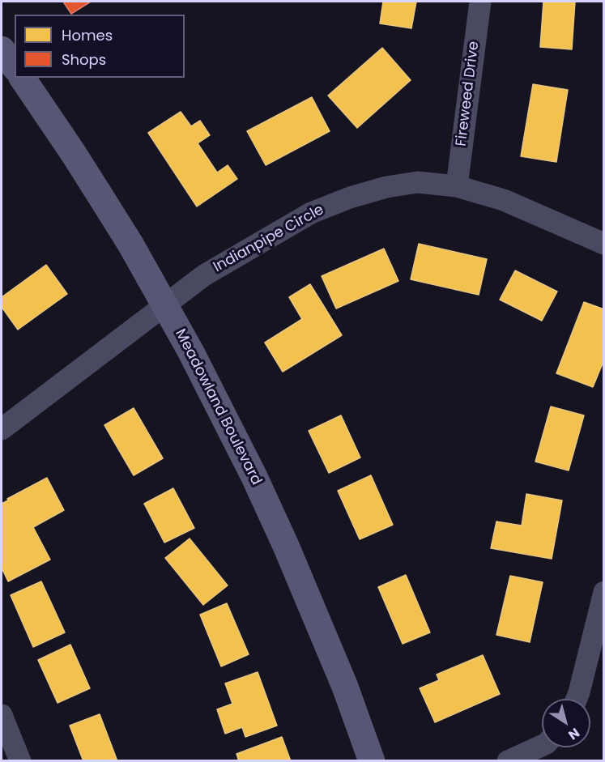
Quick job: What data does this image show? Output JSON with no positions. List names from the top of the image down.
{
  "streets": {
    "street": ["Fireweed Drive", "Indianpipe Circle", "Meadowland Boulevard"]
  },
  "crossings": [
    ["Fireweed Drive", "Indianpipe Circle"],
    ["Indianpipe Circle", "Meadowland Boulevard"]
  ],
  "legend": ["Homes", "Shops"],
  "north": "bottom right"
}
